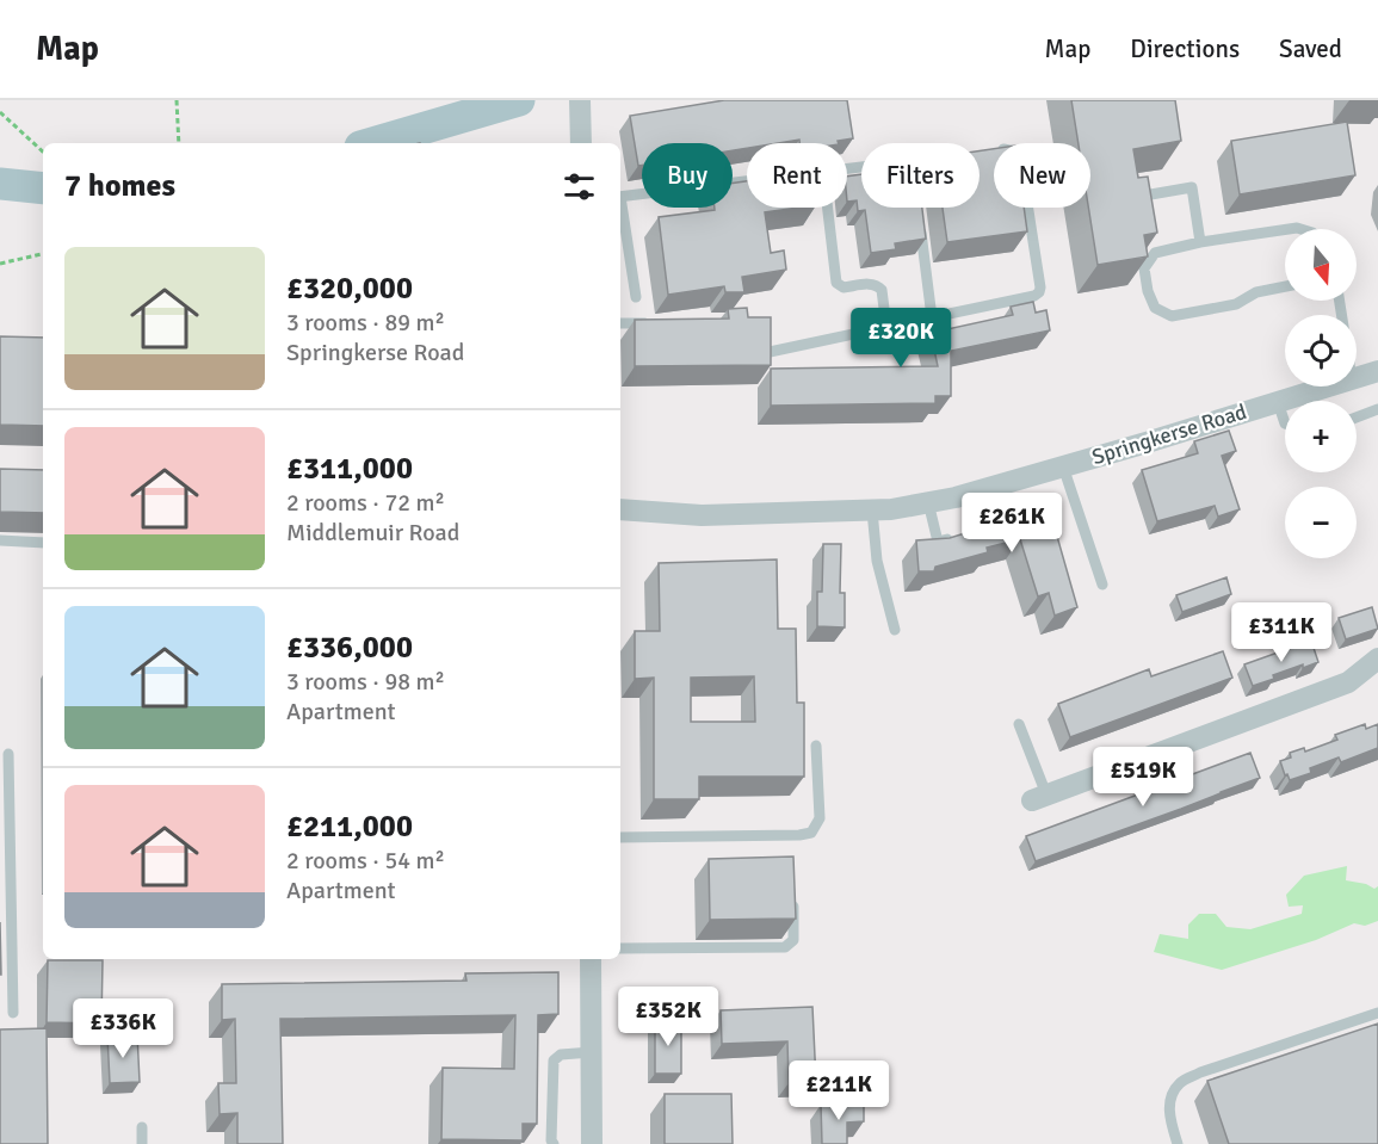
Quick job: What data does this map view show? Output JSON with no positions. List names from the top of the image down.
{
  "streets": {
    "street": ["Springkerse Road"]
  },
  "north": "bottom",
  "page": {
    "header": "Map",
    "nav": ["Map", "Directions", "Saved"],
    "chip": [
      "Buy",
      "Rent",
      "Filters",
      "New"
    ],
    "heading": "7 homes",
    "map_buttons": ["+", "−"],
    "list": [
      {
        "name": "£320,000",
        "note": "3 rooms · 89 m² · Springkerse Road"
      },
      {
        "name": "£311,000",
        "note": "2 rooms · 72 m² · Middlemuir Road"
      },
      {
        "name": "£336,000",
        "note": "3 rooms · 98 m² · Apartment"
      },
      {
        "name": "£211,000",
        "note": "2 rooms · 54 m² · Apartment"
      }
    ],
    "price": [
      "£320K",
      "£261K",
      "£311K",
      "£519K",
      "£352K",
      "£336K",
      "£211K"
    ]
  }
}
